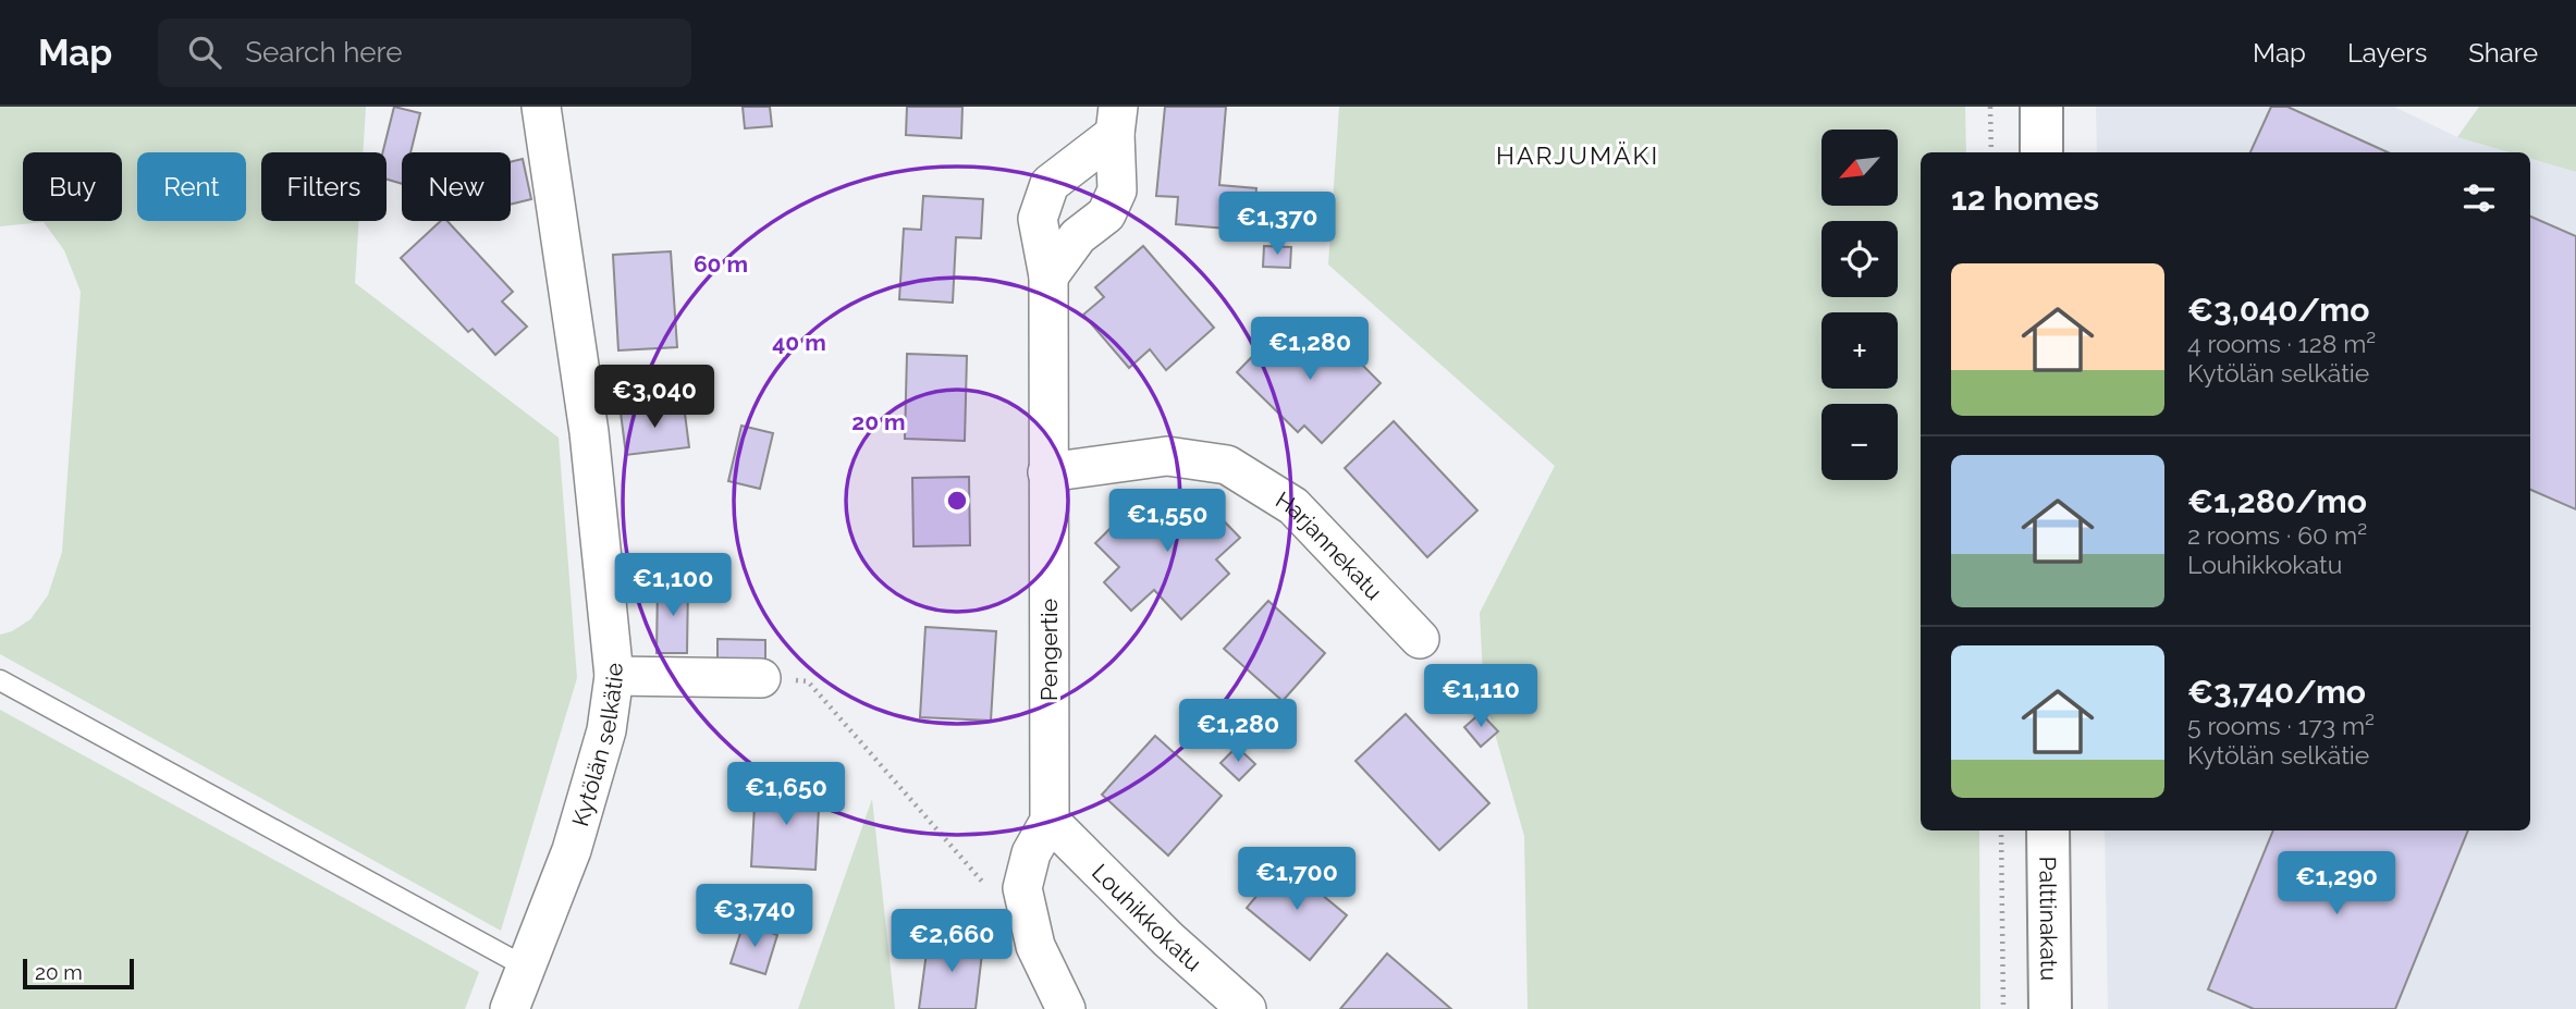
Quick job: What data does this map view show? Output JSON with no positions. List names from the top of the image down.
{
  "streets": {
    "street": [
      "Harjannekatu",
      "Pengertie",
      "Kytölän selkätie",
      "Louhikkokatu",
      "Palttinakatu"
    ]
  },
  "crossings": [
    ["Harjannekatu", "Pengertie"],
    ["Pengertie", "Louhikkokatu"]
  ],
  "districts": ["HARJUMÄKI"],
  "scale_bar": "20 m",
  "north": "bottom left",
  "page": {
    "header": "Map",
    "search": "Search here",
    "nav": ["Map", "Layers", "Share"],
    "map_buttons": ["+", "−"],
    "chip": [
      "Buy",
      "Rent",
      "Filters",
      "New"
    ],
    "heading": "12 homes",
    "price": [
      "€1,370",
      "€1,280",
      "€3,040",
      "€1,550",
      "€1,100",
      "€1,110",
      "€1,280",
      "€1,650",
      "€1,700",
      "€1,290",
      "€3,740",
      "€2,660"
    ],
    "list": [
      {
        "name": "€3,040/mo",
        "note": "4 rooms · 128 m² · Kytölän selkätie"
      },
      {
        "name": "€1,280/mo",
        "note": "2 rooms · 60 m² · Louhikkokatu"
      },
      {
        "name": "€3,740/mo",
        "note": "5 rooms · 173 m² · Kytölän selkätie"
      }
    ],
    "scale": "20 m"
  },
  "rings": ["60 m", "40 m", "20 m"]
}
